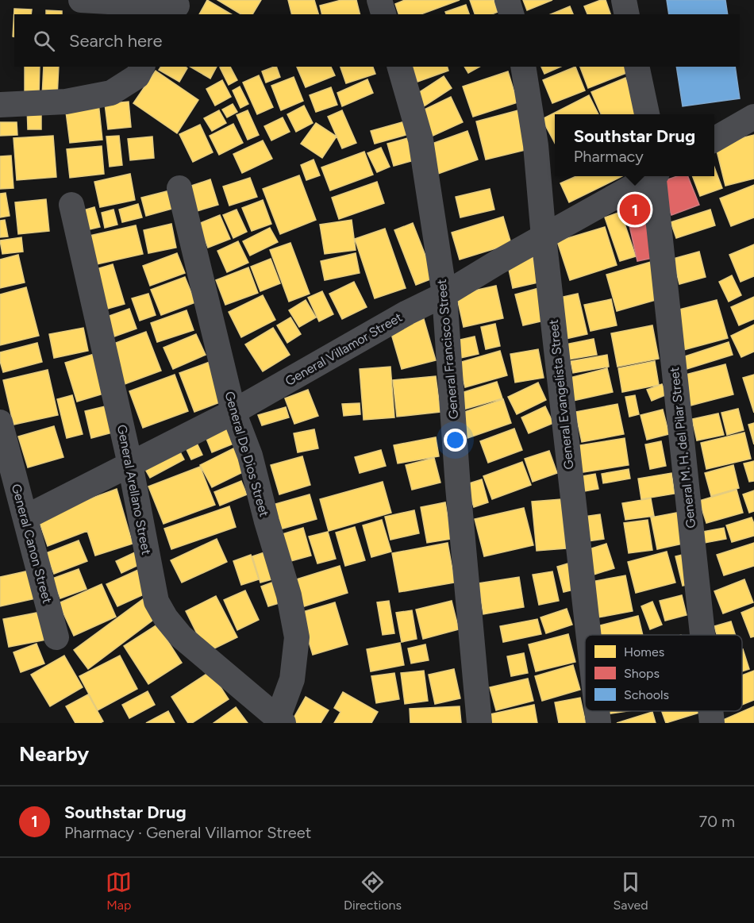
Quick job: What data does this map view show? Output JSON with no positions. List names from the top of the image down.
{
  "streets": {
    "street": [
      "General Villamor Street",
      "General Francisco Street",
      "General Evangelista Street",
      "General M. H. del Pilar Street",
      "General De Dios Street",
      "General Arellano Street",
      "General Canon Street"
    ]
  },
  "crossings": [
    ["General Villamor Street", "General Francisco Street"],
    ["General Villamor Street", "General Evangelista Street"],
    ["General Villamor Street", "General De Dios Street"],
    ["General Villamor Street", "General Arellano Street"],
    ["General Villamor Street", "General Canon Street"],
    ["General De Dios Street", "General Arellano Street"]
  ],
  "legend": ["Homes", "Shops", "Schools"],
  "page": {
    "search": "Search here",
    "popup": ["Southstar Drug", "Pharmacy"],
    "pins": "1",
    "heading": "Nearby",
    "list": [
      {
        "mark": "1",
        "name": "Southstar Drug",
        "note": "Pharmacy · General Villamor Street",
        "value": "70 m"
      }
    ],
    "nav": ["Map", "Directions", "Saved"]
  }
}
